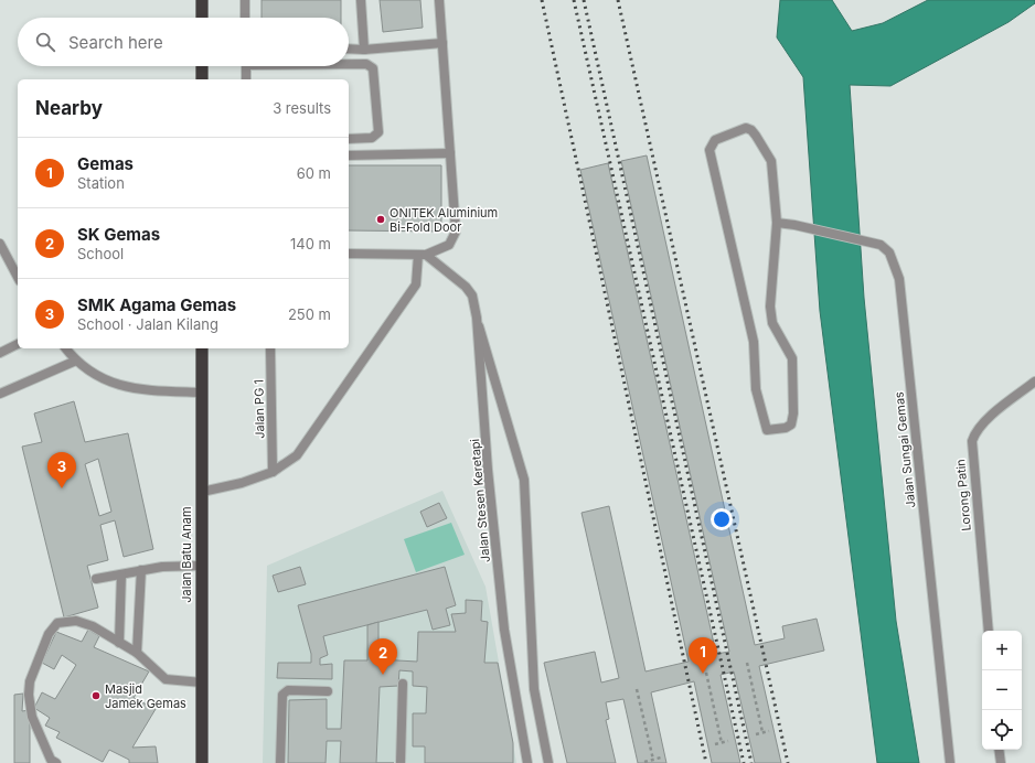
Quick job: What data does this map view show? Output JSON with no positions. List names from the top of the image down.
{
  "streets": {
    "highway": ["Jalan Batu Anam"],
    "street": [
      "Jalan PG 1",
      "Jalan Sungai Gemas",
      "Lorong Patin",
      "Jalan Stesen Keretapi"
    ]
  },
  "places": ["ONITEK Aluminium Bi-Fold Door", "Masjid Jamek Gemas"],
  "page": {
    "search": "Search here",
    "heading": ["Nearby", "3 results"],
    "list": [
      {
        "mark": "1",
        "name": "Gemas",
        "note": "Station",
        "value": "60 m"
      },
      {
        "mark": "2",
        "name": "SK Gemas",
        "note": "School",
        "value": "140 m"
      },
      {
        "mark": "3",
        "name": "SMK Agama Gemas",
        "note": "School · Jalan Kilang",
        "value": "250 m"
      }
    ],
    "pins": ["3", "1", "2"],
    "map_buttons": ["+", "−"]
  }
}
